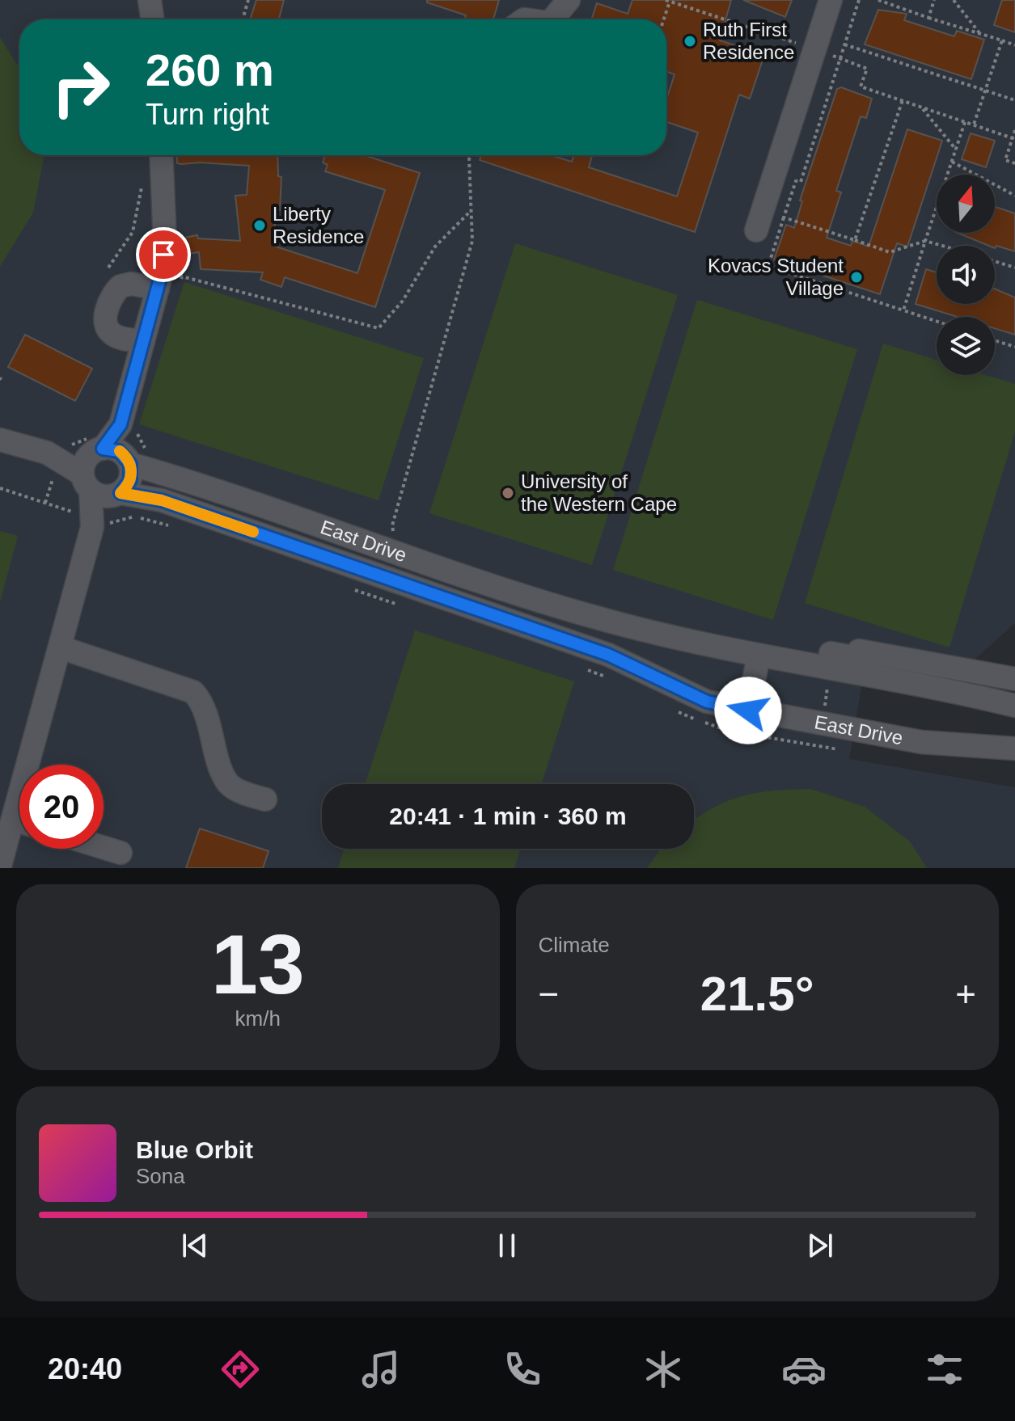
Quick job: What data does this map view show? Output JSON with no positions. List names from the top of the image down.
{
  "streets": {
    "street": ["East Drive"]
  },
  "places": [
    "Ruth First Residence",
    "Liberty Residence",
    "Kovacs Student Village",
    "University of the Western Cape"
  ],
  "north": "top",
  "page": {
    "turn": ["260 m", "Turn right"],
    "limit": "20",
    "trip": "20:41 · 1 min · 360 m",
    "tile": [
      ["13", "km/h"],
      "Climate"
    ],
    "heat": ["−", "21.5°", "+"],
    "song": ["Blue Orbit", "Sona"],
    "tabs": "20:40"
  }
}
